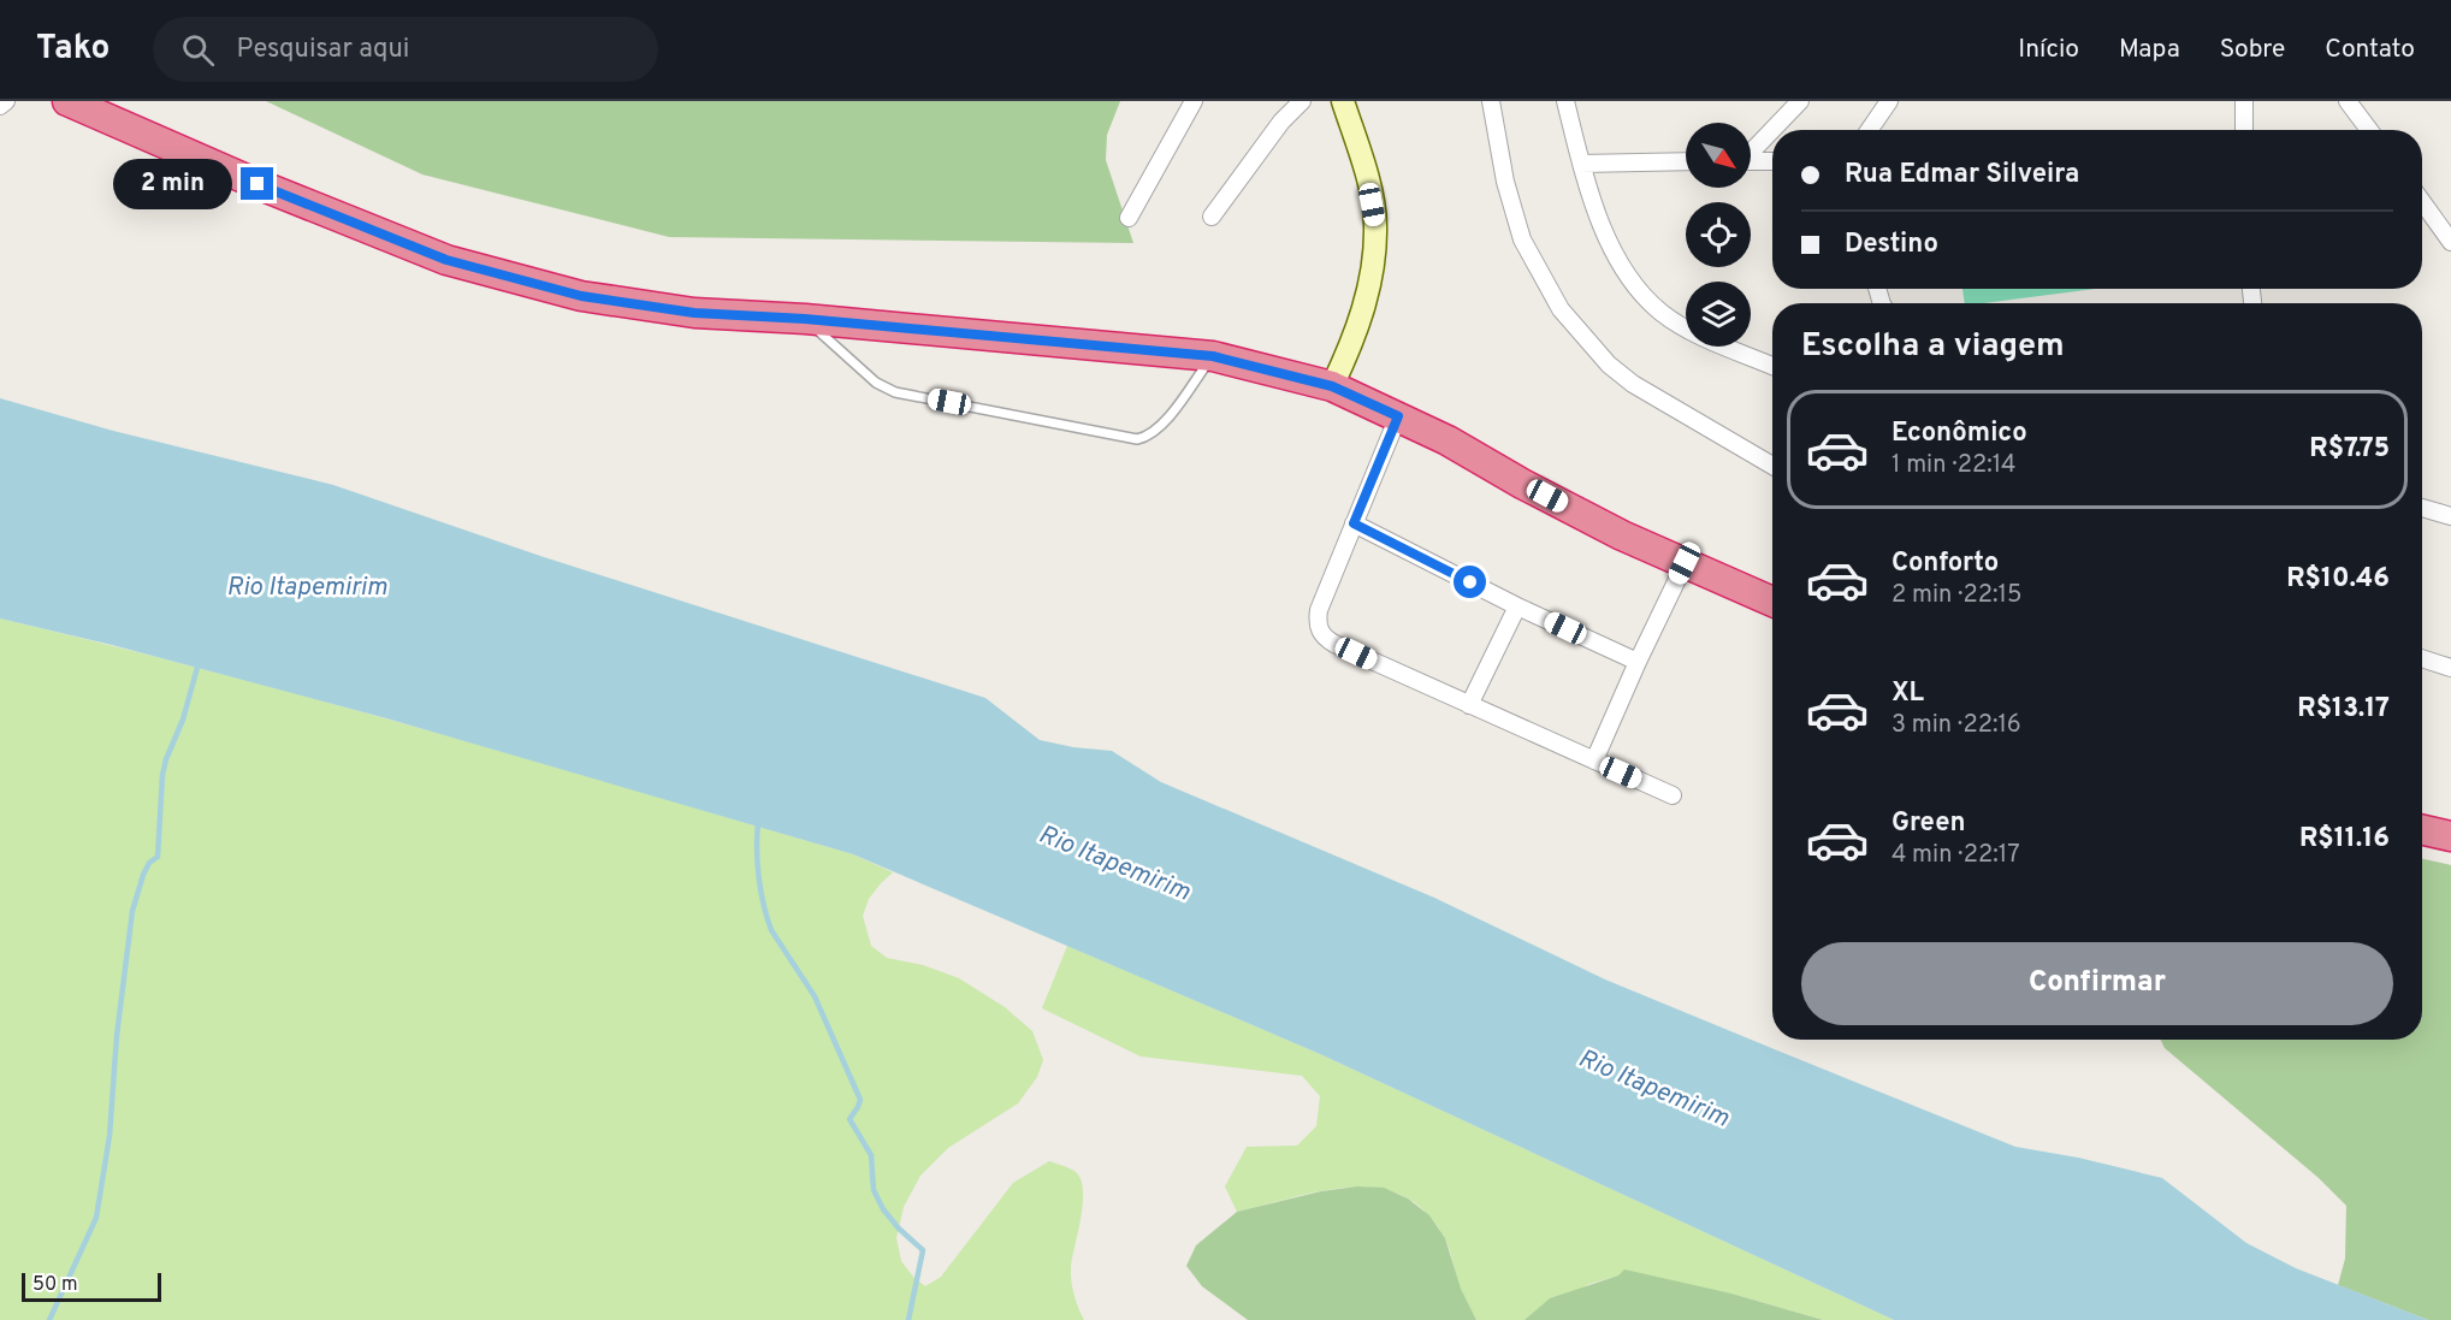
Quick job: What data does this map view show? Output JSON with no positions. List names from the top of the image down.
{
  "water": ["Rio Itapemirim"],
  "scale_bar": "50 m",
  "north": "bottom right",
  "page": {
    "header": "Tako",
    "search": "Pesquisar aqui",
    "nav": [
      "Início",
      "Mapa",
      "Sobre",
      "Contato"
    ],
    "banner": ["Rua Edmar Silveira", "Destino"],
    "bubble": "2 min",
    "heading": "Escolha a viagem",
    "list": [
      {
        "name": "Econômico",
        "note": "1 min · 22:14",
        "value": "R$7.75"
      },
      {
        "name": "Conforto",
        "note": "2 min · 22:15",
        "value": "R$10.46"
      },
      {
        "name": "XL",
        "note": "3 min · 22:16",
        "value": "R$13.17"
      },
      {
        "name": "Green",
        "note": "4 min · 22:17",
        "value": "R$11.16"
      }
    ],
    "buttons": "Confirmar",
    "scale": "50 m"
  }
}
